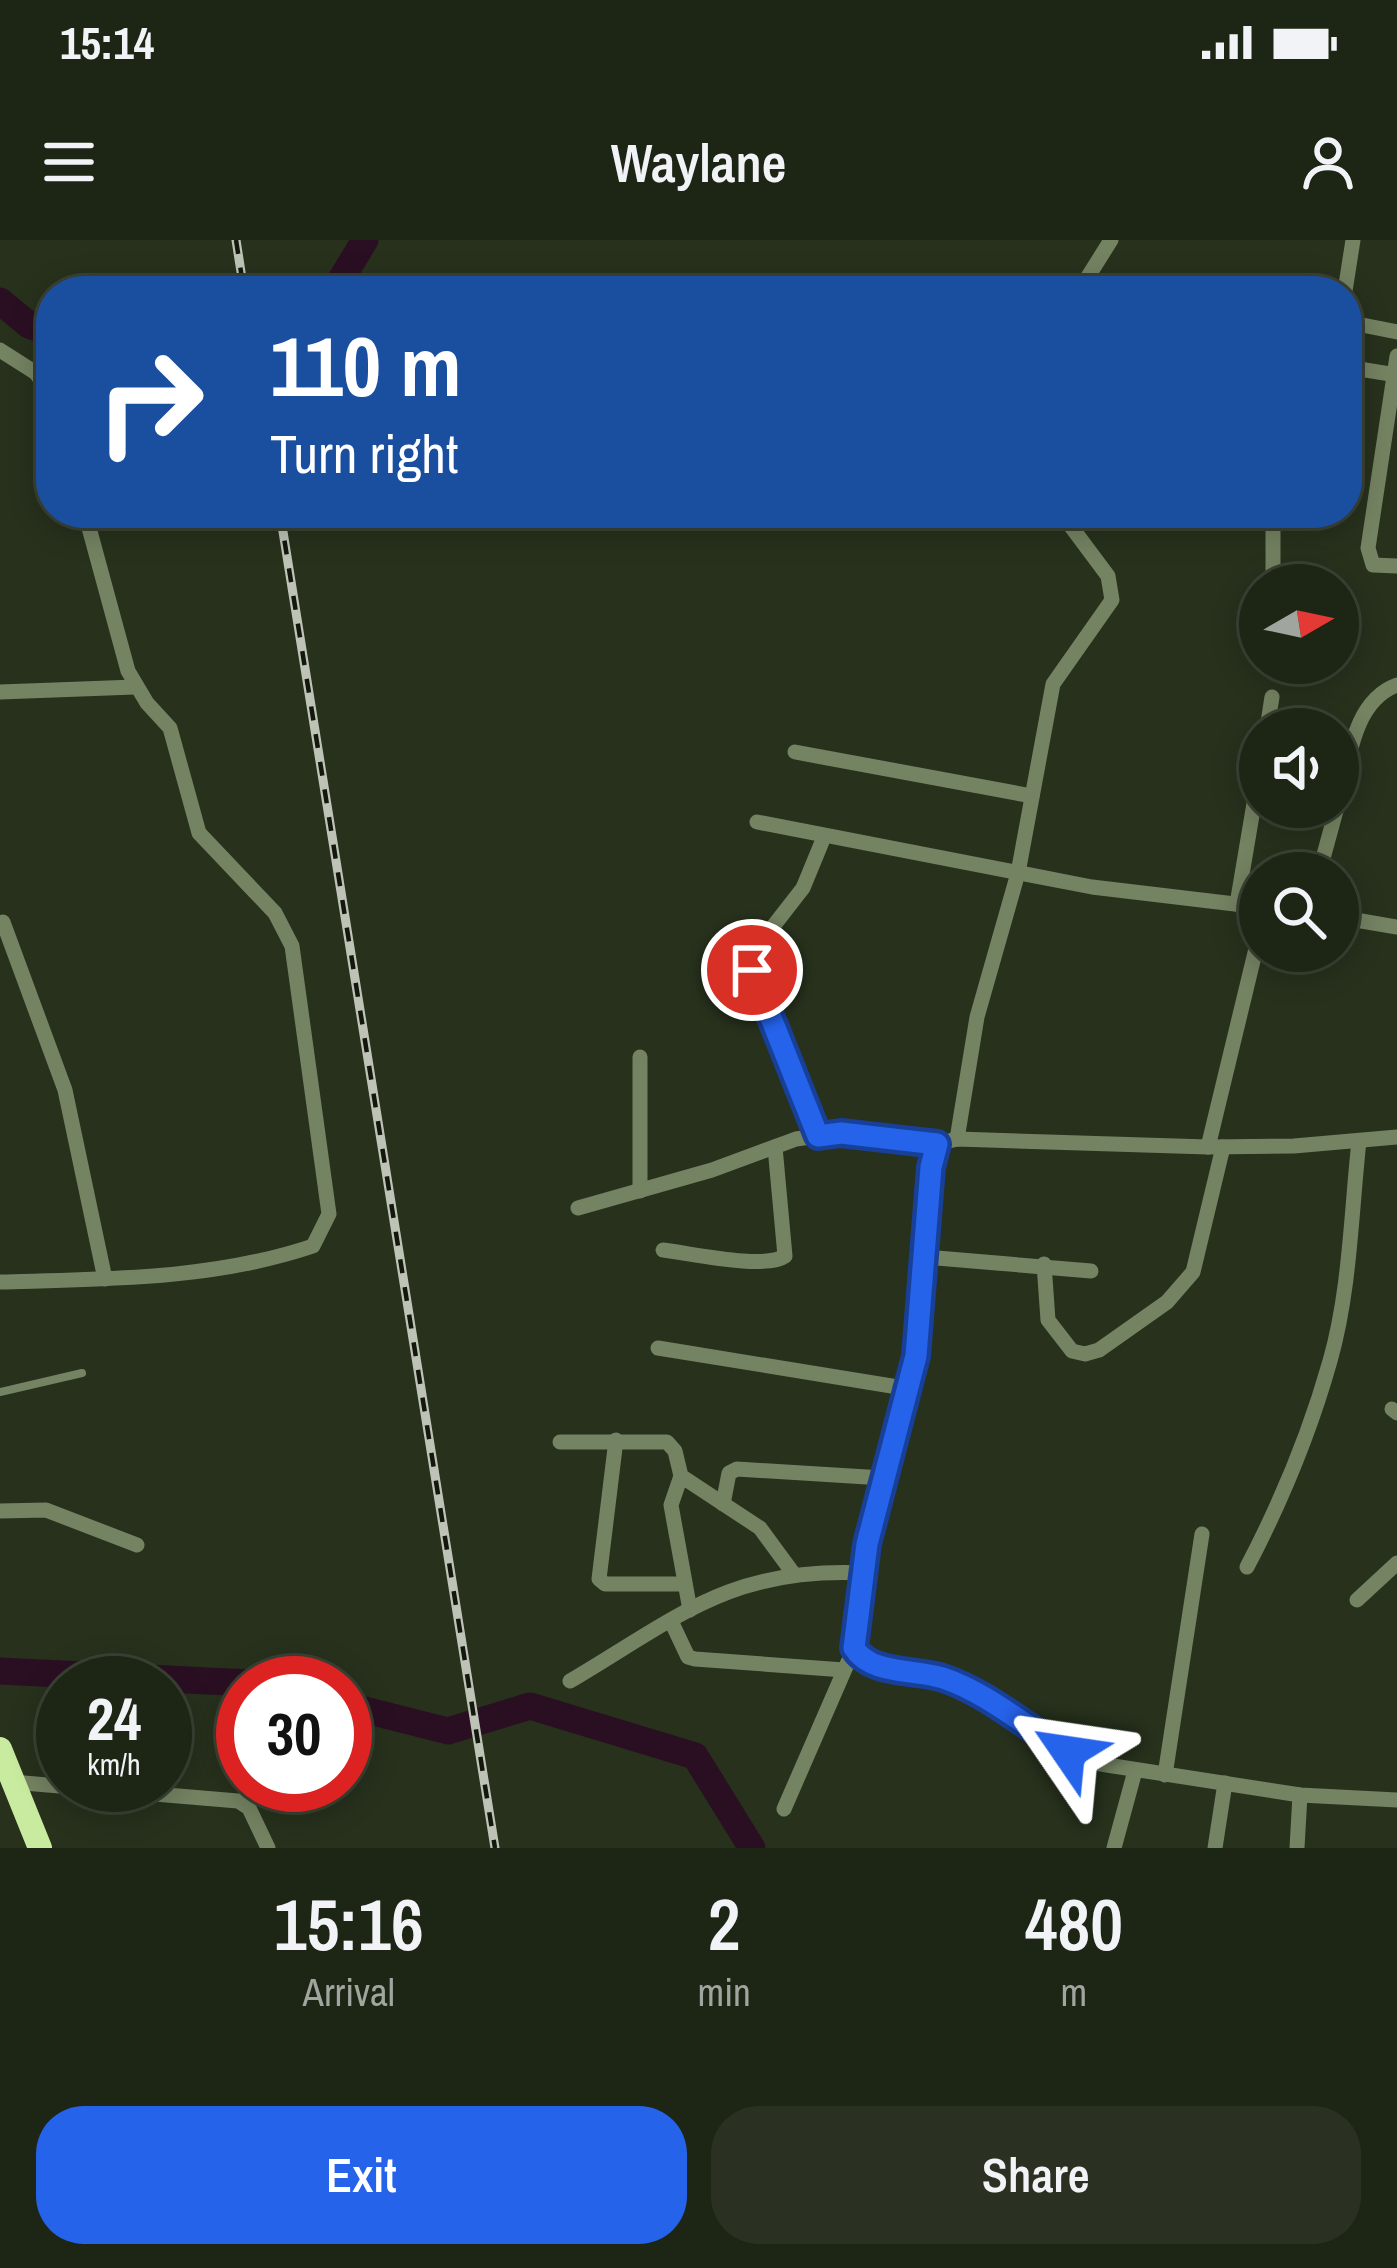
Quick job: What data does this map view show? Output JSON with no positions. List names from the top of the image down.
{
  "north": "right",
  "page": {
    "status": "15:14",
    "header": "Waylane",
    "turn": ["110 m", "Turn right"],
    "speed": "24 km/h",
    "limit": "30",
    "eta": [
      "15:16",
      "Arrival",
      "2",
      "min",
      "480",
      "m"
    ],
    "buttons": ["Exit", "Share"]
  }
}
